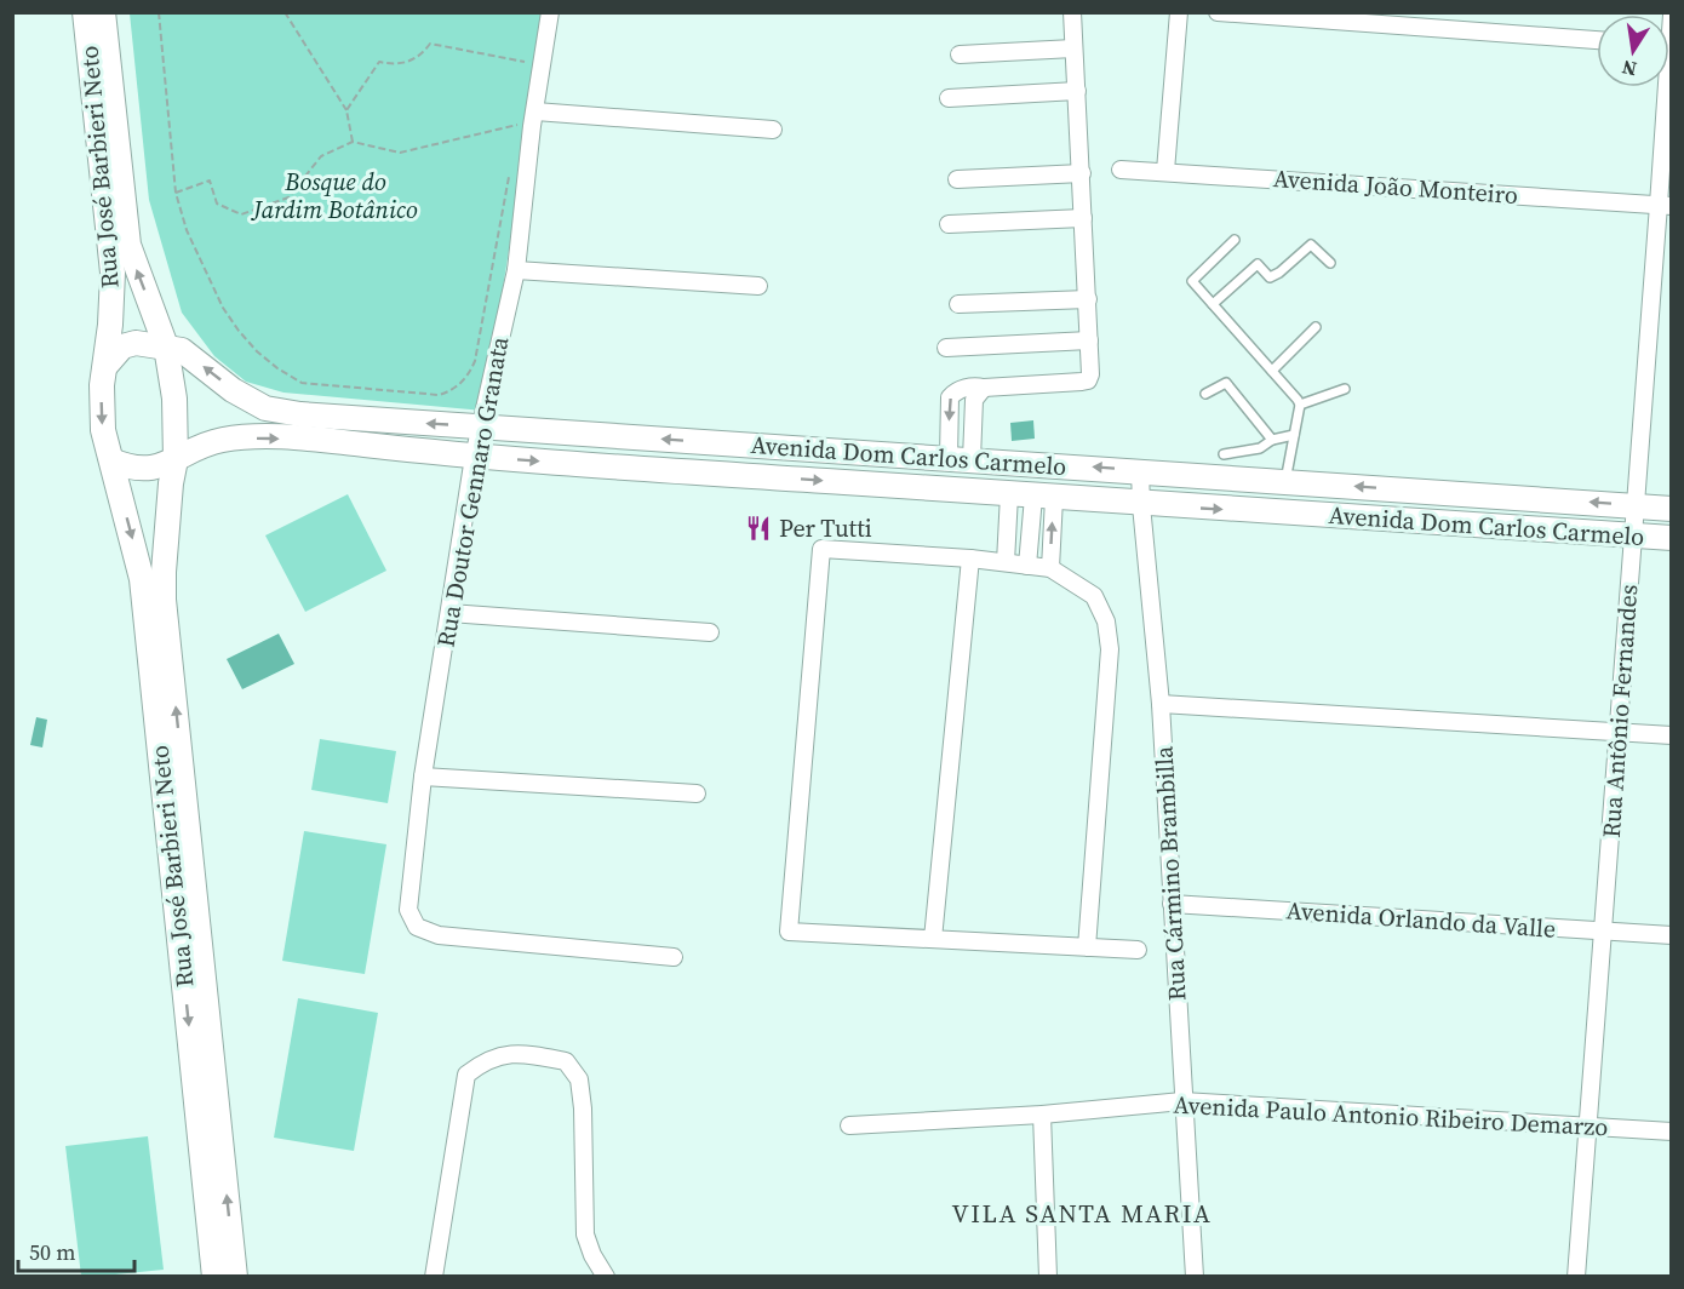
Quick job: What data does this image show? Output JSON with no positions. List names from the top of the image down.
{
  "streets": {
    "street": [
      "Rua José Barbieri Neto",
      "Avenida João Monteiro",
      "Avenida Dom Carlos Carmelo",
      "Rua Doutor Gennaro Granata",
      "Rua Antônio Fernandes",
      "Rua Cármino Brambilla",
      "Avenida Orlando da Valle",
      "Avenida Paulo Antonio Ribeiro Demarzo"
    ]
  },
  "crossings": [
    ["Rua José Barbieri Neto", "Avenida Dom Carlos Carmelo"],
    ["Avenida João Monteiro", "Rua Antônio Fernandes"],
    ["Avenida Dom Carlos Carmelo", "Rua Doutor Gennaro Granata"],
    ["Avenida Dom Carlos Carmelo", "Rua Antônio Fernandes"],
    ["Avenida Dom Carlos Carmelo", "Rua Cármino Brambilla"],
    ["Rua Antônio Fernandes", "Avenida Orlando da Valle"],
    ["Rua Antônio Fernandes", "Avenida Paulo Antonio Ribeiro Demarzo"],
    ["Rua Cármino Brambilla", "Avenida Orlando da Valle"],
    ["Rua Cármino Brambilla", "Avenida Paulo Antonio Ribeiro Demarzo"]
  ],
  "districts": ["VILA SANTA MARIA"],
  "parks": ["Bosque do Jardim Botânico"],
  "places": {
    "restaurant": ["Per Tutti"]
  },
  "scale_bar": "50 m",
  "north": "bottom"
}
